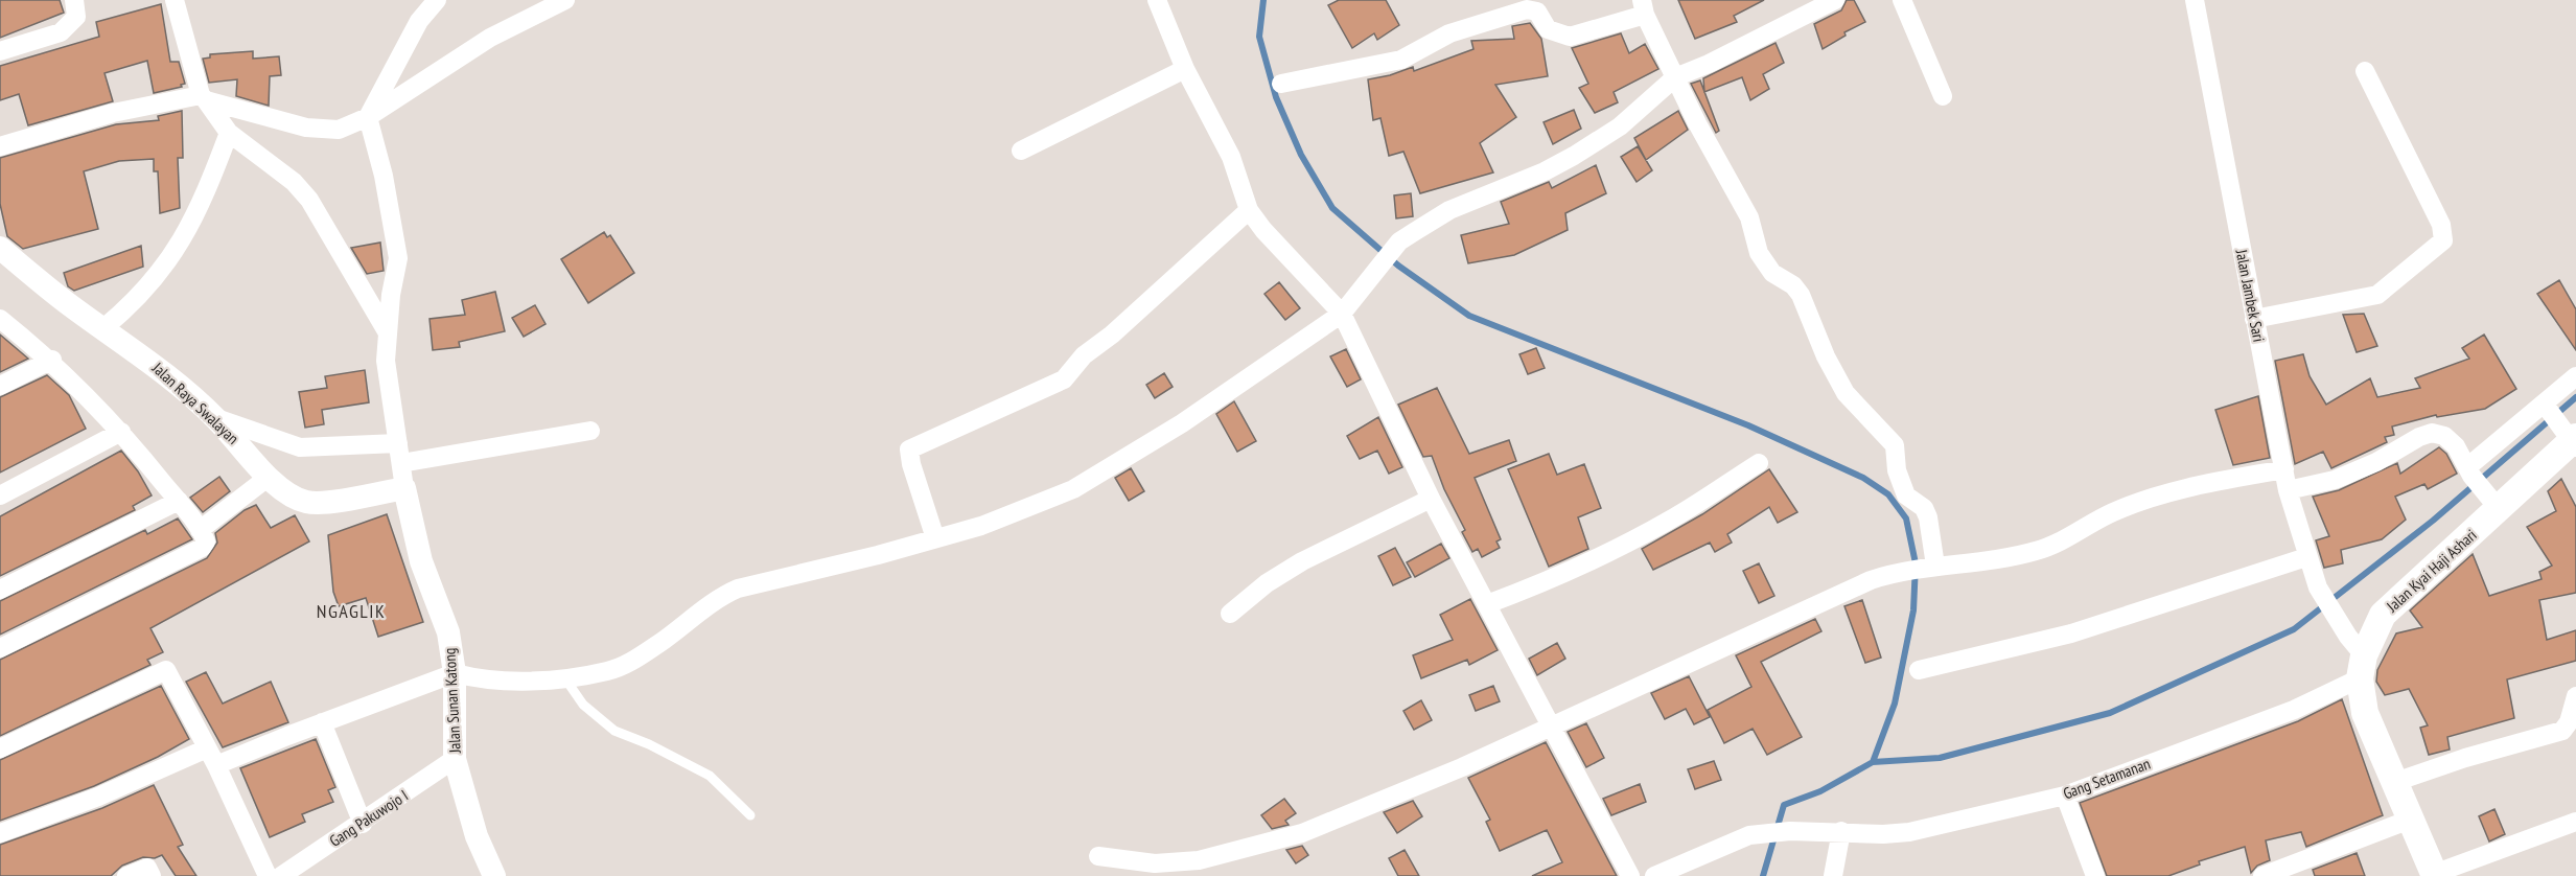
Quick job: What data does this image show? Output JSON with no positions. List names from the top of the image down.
{
  "streets": {
    "main road": ["Jalan Kyai Haji Ashari"],
    "street": [
      "Jalan Jambek Sari",
      "Jalan Raya Swalayan",
      "Jalan Sunan Katong",
      "Gang Setamanan",
      "Gang Pakuwojo I"
    ]
  },
  "crossings": [
    ["Jalan Jambek Sari", "Jalan Kyai Haji Ashari"],
    ["Jalan Jambek Sari", "Gang Setamanan"],
    ["Jalan Raya Swalayan", "Jalan Sunan Katong"],
    ["Jalan Kyai Haji Ashari", "Gang Setamanan"],
    ["Jalan Sunan Katong", "Gang Pakuwojo I"]
  ],
  "districts": ["NGAGLIK"]
}
